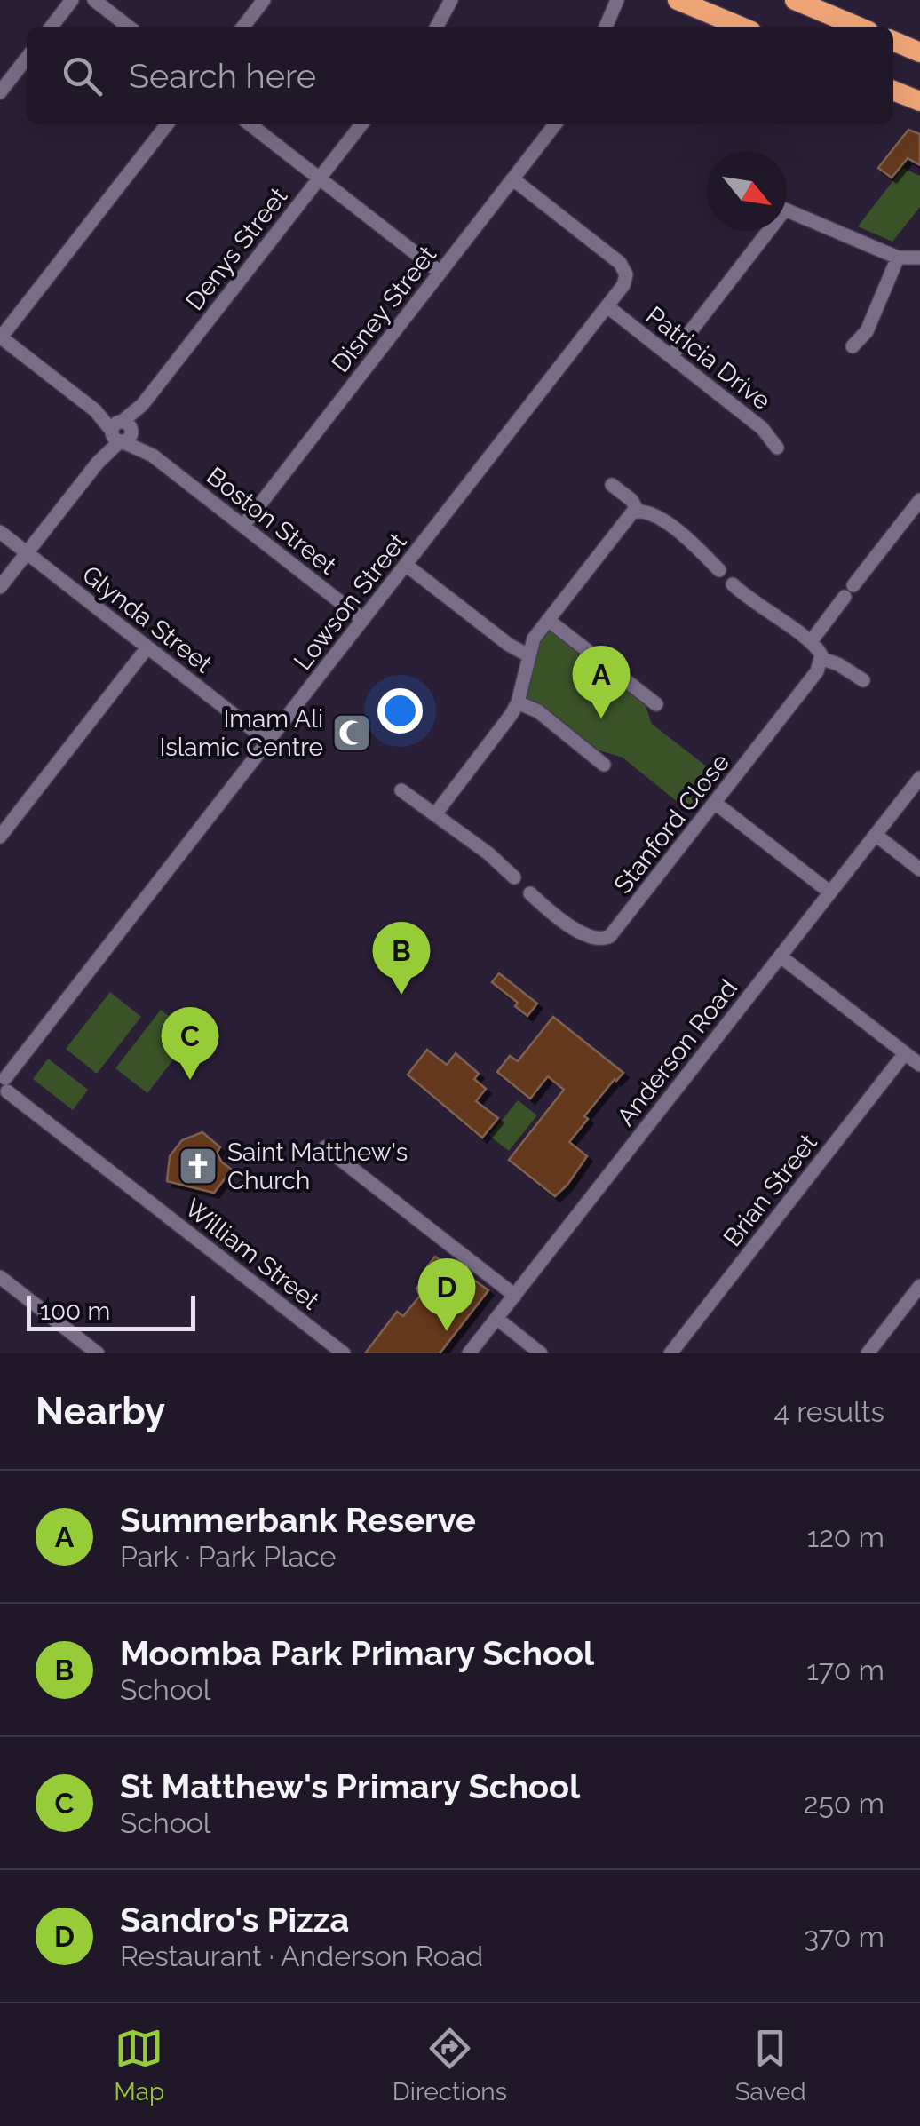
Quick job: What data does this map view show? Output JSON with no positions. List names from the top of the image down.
{
  "streets": {
    "street": [
      "Denys Street",
      "Disney Street",
      "Patricia Drive",
      "Boston Street",
      "Lowson Street",
      "Glynda Street",
      "Stanford Close",
      "Anderson Road",
      "Brian Street",
      "William Street"
    ]
  },
  "crossings": [
    ["Denys Street", "Boston Street"],
    ["Denys Street", "Glynda Street"],
    ["Disney Street", "Boston Street"],
    ["Disney Street", "Lowson Street"],
    ["Patricia Drive", "Lowson Street"],
    ["Boston Street", "Lowson Street"],
    ["Lowson Street", "Glynda Street"],
    ["Lowson Street", "William Street"]
  ],
  "places": {
    "mosque": ["Imam Ali Islamic Centre"],
    "church": ["Saint Matthew's Church"]
  },
  "scale_bar": "100 m",
  "north": "bottom right",
  "page": {
    "search": "Search here",
    "pins": [
      "A",
      "B",
      "C",
      "D"
    ],
    "scale": "100 m",
    "heading": ["Nearby", "4 results"],
    "list": [
      {
        "mark": "A",
        "name": "Summerbank Reserve",
        "note": "Park · Park Place",
        "value": "120 m"
      },
      {
        "mark": "B",
        "name": "Moomba Park Primary School",
        "note": "School",
        "value": "170 m"
      },
      {
        "mark": "C",
        "name": "St Matthew's Primary School",
        "note": "School",
        "value": "250 m"
      },
      {
        "mark": "D",
        "name": "Sandro's Pizza",
        "note": "Restaurant · Anderson Road",
        "value": "370 m"
      }
    ],
    "nav": ["Map", "Directions", "Saved"]
  }
}
